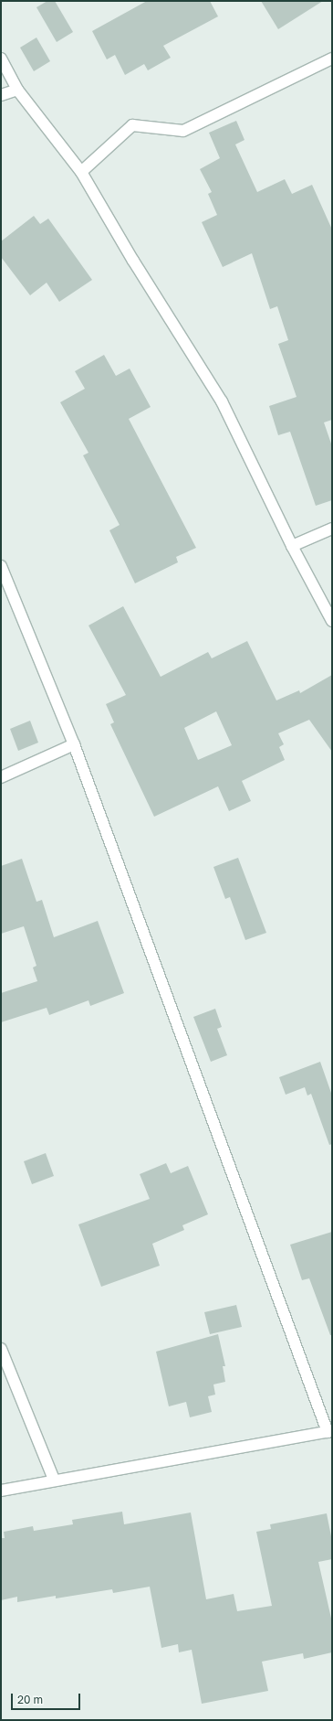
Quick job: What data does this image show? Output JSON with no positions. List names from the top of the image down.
{
  "scale_bar": "20 m"
}
